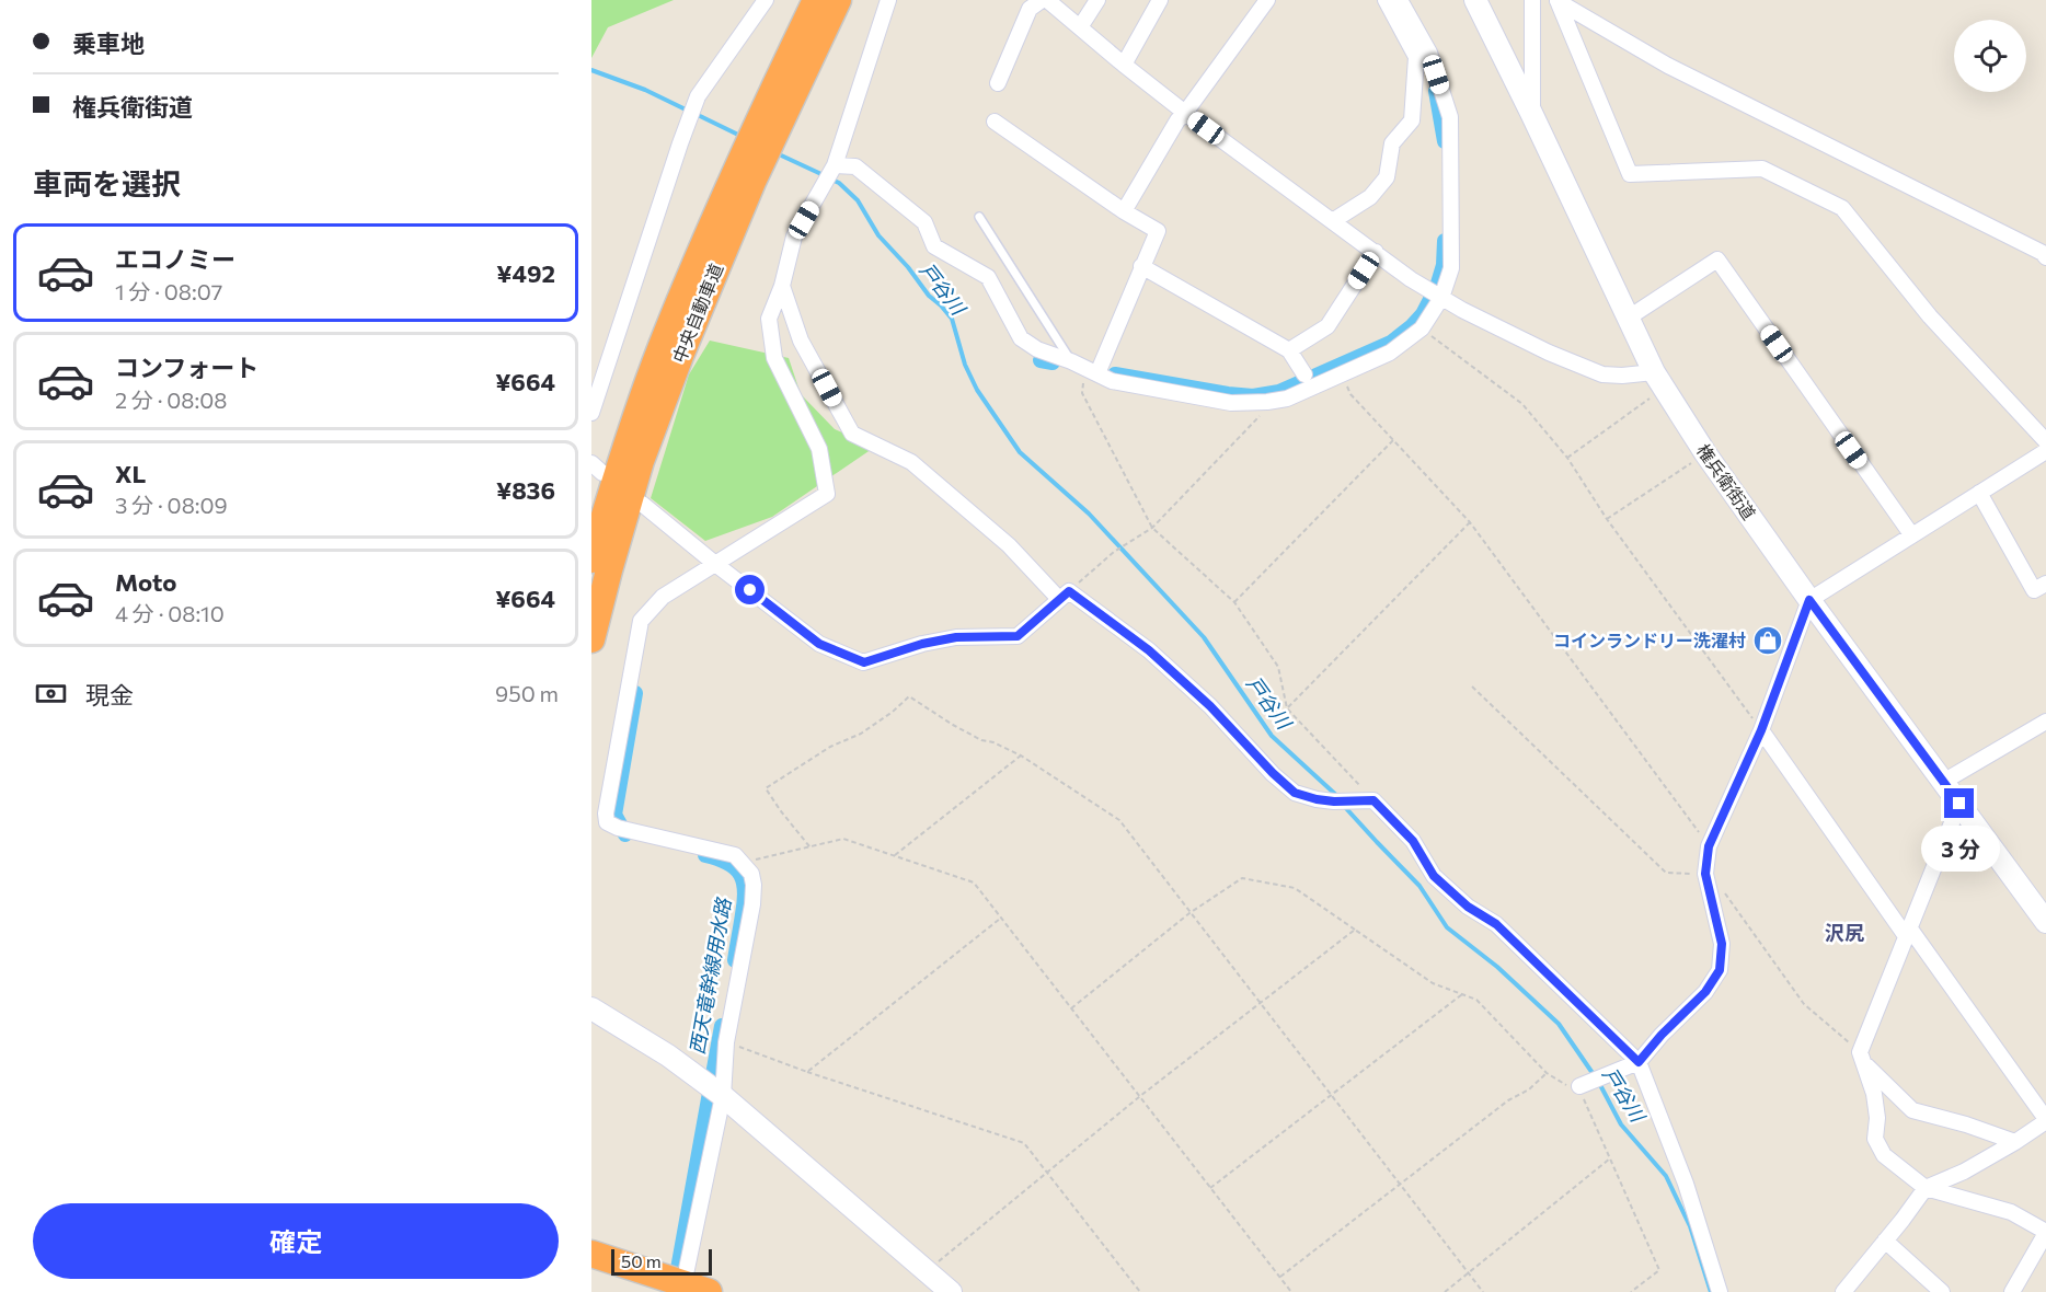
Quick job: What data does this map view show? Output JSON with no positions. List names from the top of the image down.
{
  "streets": {
    "highway": ["中央自動車道"],
    "street": ["権兵衛街道"]
  },
  "districts": ["沢尻"],
  "water": ["戸谷川", "西天竜幹線用水路"],
  "places": {
    "shop": ["コインランドリー洗濯村"]
  },
  "scale_bar": "50 m",
  "page": {
    "banner": ["乗車地", "権兵衛街道"],
    "heading": "車両を選択",
    "list": [
      {
        "name": "エコノミー",
        "note": "1 分 · 08:07",
        "value": "¥492"
      },
      {
        "name": "コンフォート",
        "note": "2 分 · 08:08",
        "value": "¥664"
      },
      {
        "name": "XL",
        "note": "3 分 · 08:09",
        "value": "¥836"
      },
      {
        "name": "Moto",
        "note": "4 分 · 08:10",
        "value": "¥664"
      }
    ],
    "pay": ["現金", "950 m"],
    "bubble": "3 分",
    "buttons": "確定",
    "scale": "50 m"
  }
}
